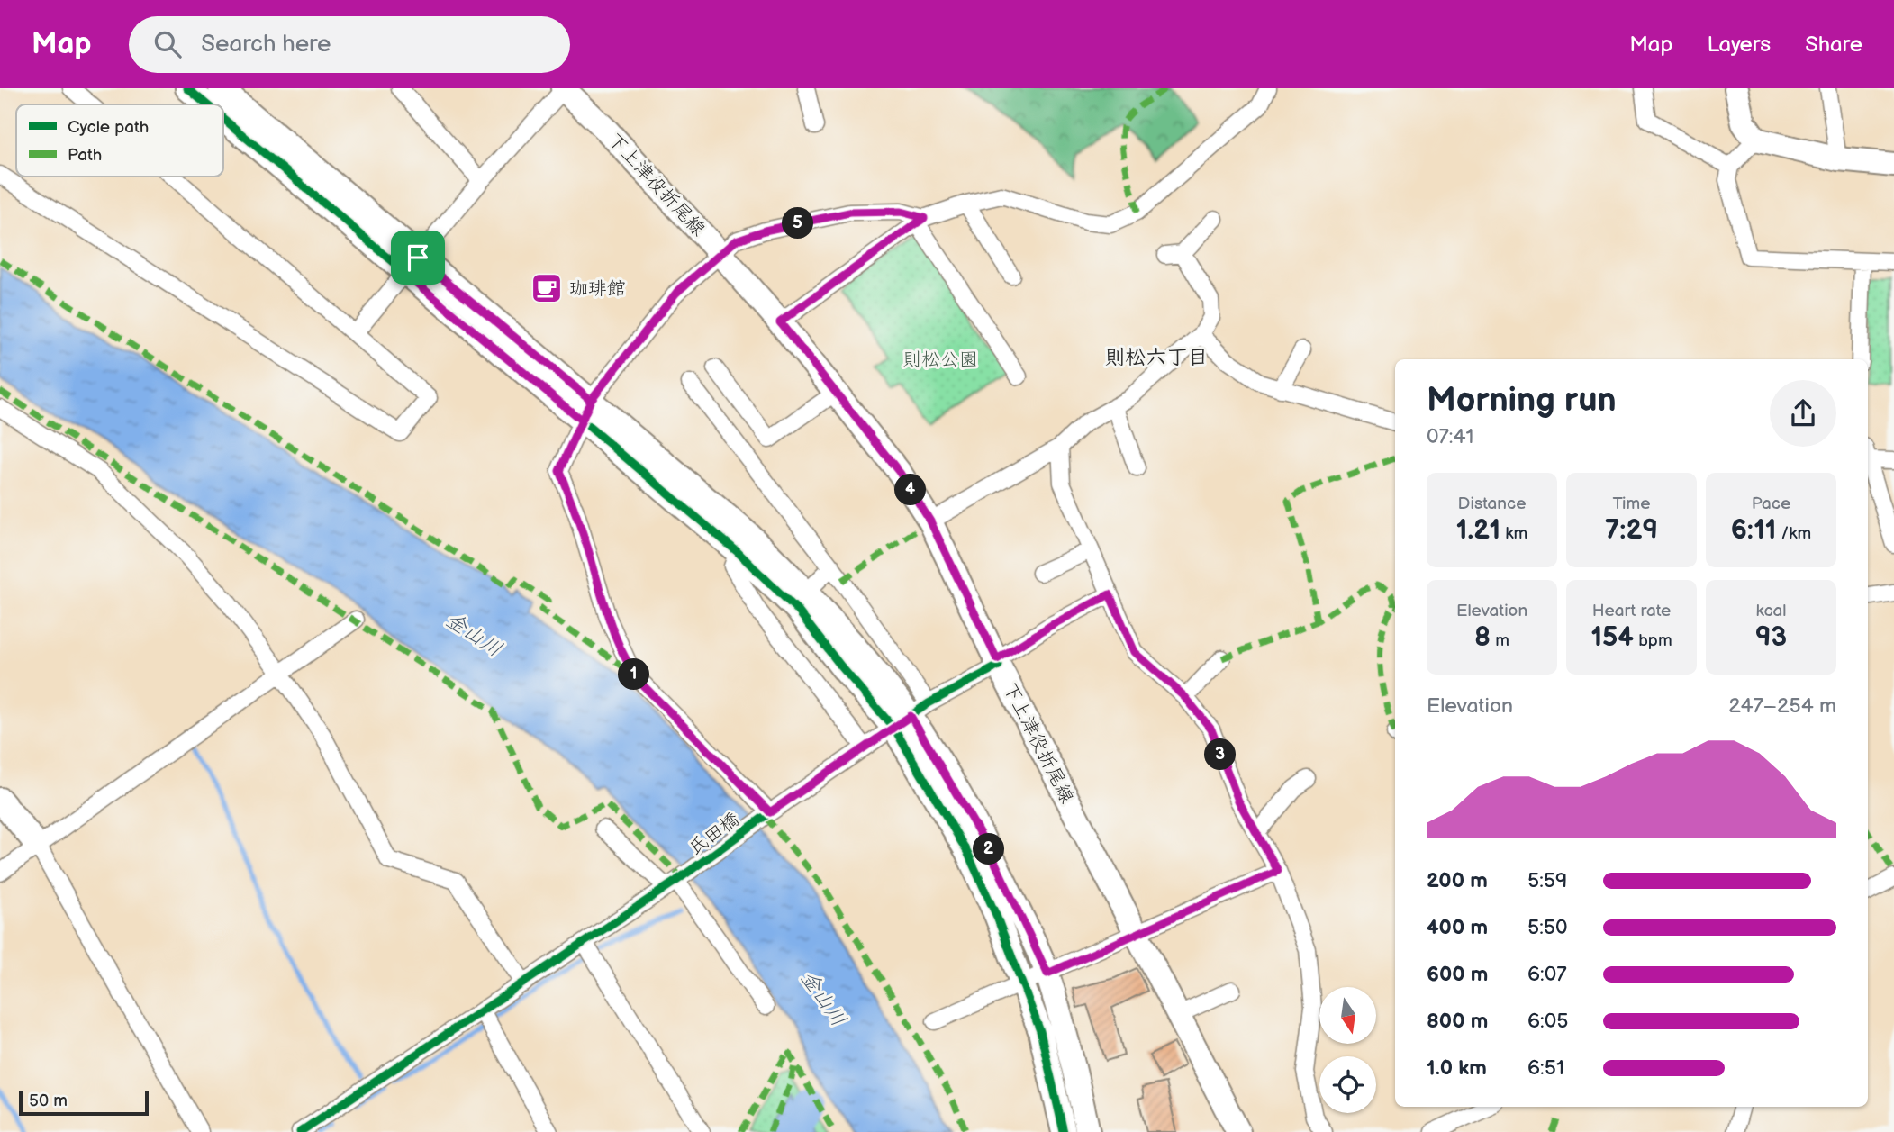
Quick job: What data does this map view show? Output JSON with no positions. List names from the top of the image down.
{
  "streets": {
    "street": ["下上津役折尾線", "氏田橋"]
  },
  "crossings": [
    ["下上津役折尾線", "氏田橋"]
  ],
  "districts": ["則松六丁目"],
  "water": ["金山川"],
  "parks": ["則松公園"],
  "places": {
    "cafe": ["珈琲館"]
  },
  "legend": ["Cycle path", "Path"],
  "scale_bar": "50 m",
  "north": "bottom",
  "page": {
    "header": "Map",
    "search": "Search here",
    "nav": ["Map", "Layers", "Share"],
    "pins": [
      "5",
      "4",
      "1",
      "3",
      "2"
    ],
    "heading": ["Morning run", "07:41"],
    "stats": [
      ["Distance", "1.21 km"],
      ["Time", "7:29"],
      ["Pace", "6:11 /km"],
      ["Elevation", "8 m"],
      ["Heart rate", "154 bpm"],
      ["kcal", "93"]
    ],
    "chart": ["Elevation", "247–254 m"],
    "list": [
      {
        "name": "200 m",
        "note": "5:59"
      },
      {
        "name": "400 m",
        "note": "5:50"
      },
      {
        "name": "600 m",
        "note": "6:07"
      },
      {
        "name": "800 m",
        "note": "6:05"
      },
      {
        "name": "1.0 km",
        "note": "6:51"
      }
    ],
    "scale": "50 m"
  }
}
